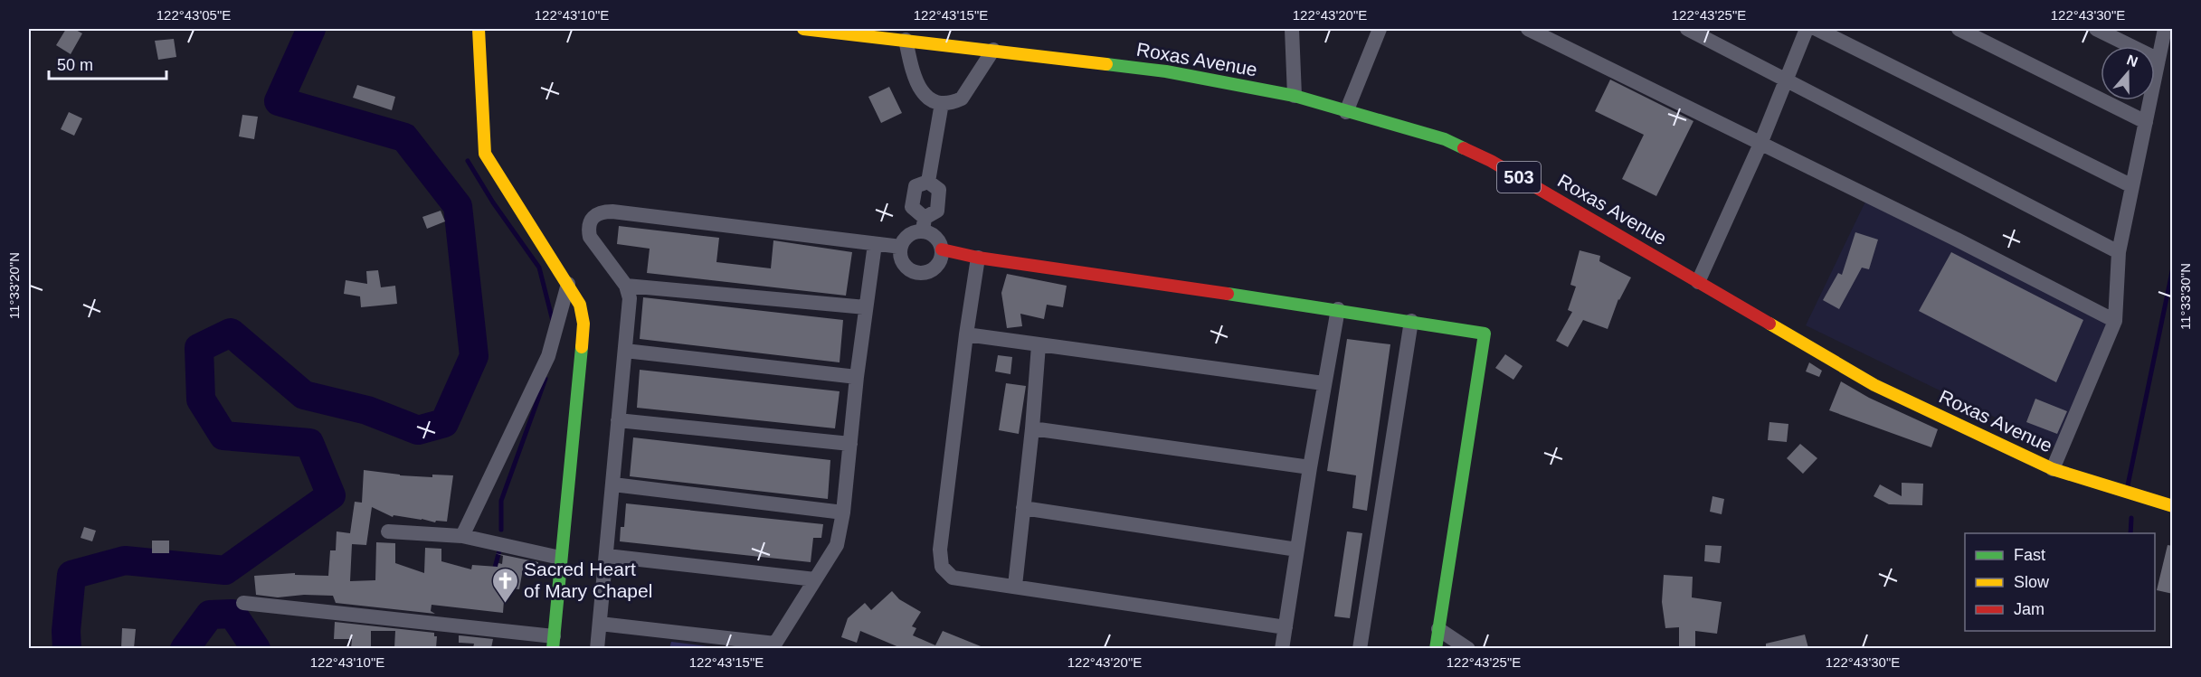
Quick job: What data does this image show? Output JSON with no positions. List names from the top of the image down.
{
  "streets": {
    "street": ["Roxas Avenue", "503"]
  },
  "places": {
    "church": ["Sacred Heart of Mary Chapel"]
  },
  "legend": ["Fast", "Slow", "Jam"],
  "scale_bar": "50 m",
  "north": "top",
  "coordinates": [
    "122°43'05\"E",
    "122°43'10\"E",
    "122°43'15\"E",
    "122°43'20\"E",
    "122°43'25\"E",
    "122°43'30\"E",
    "11°33'20\"N",
    "11°33'30\"N"
  ]
}
